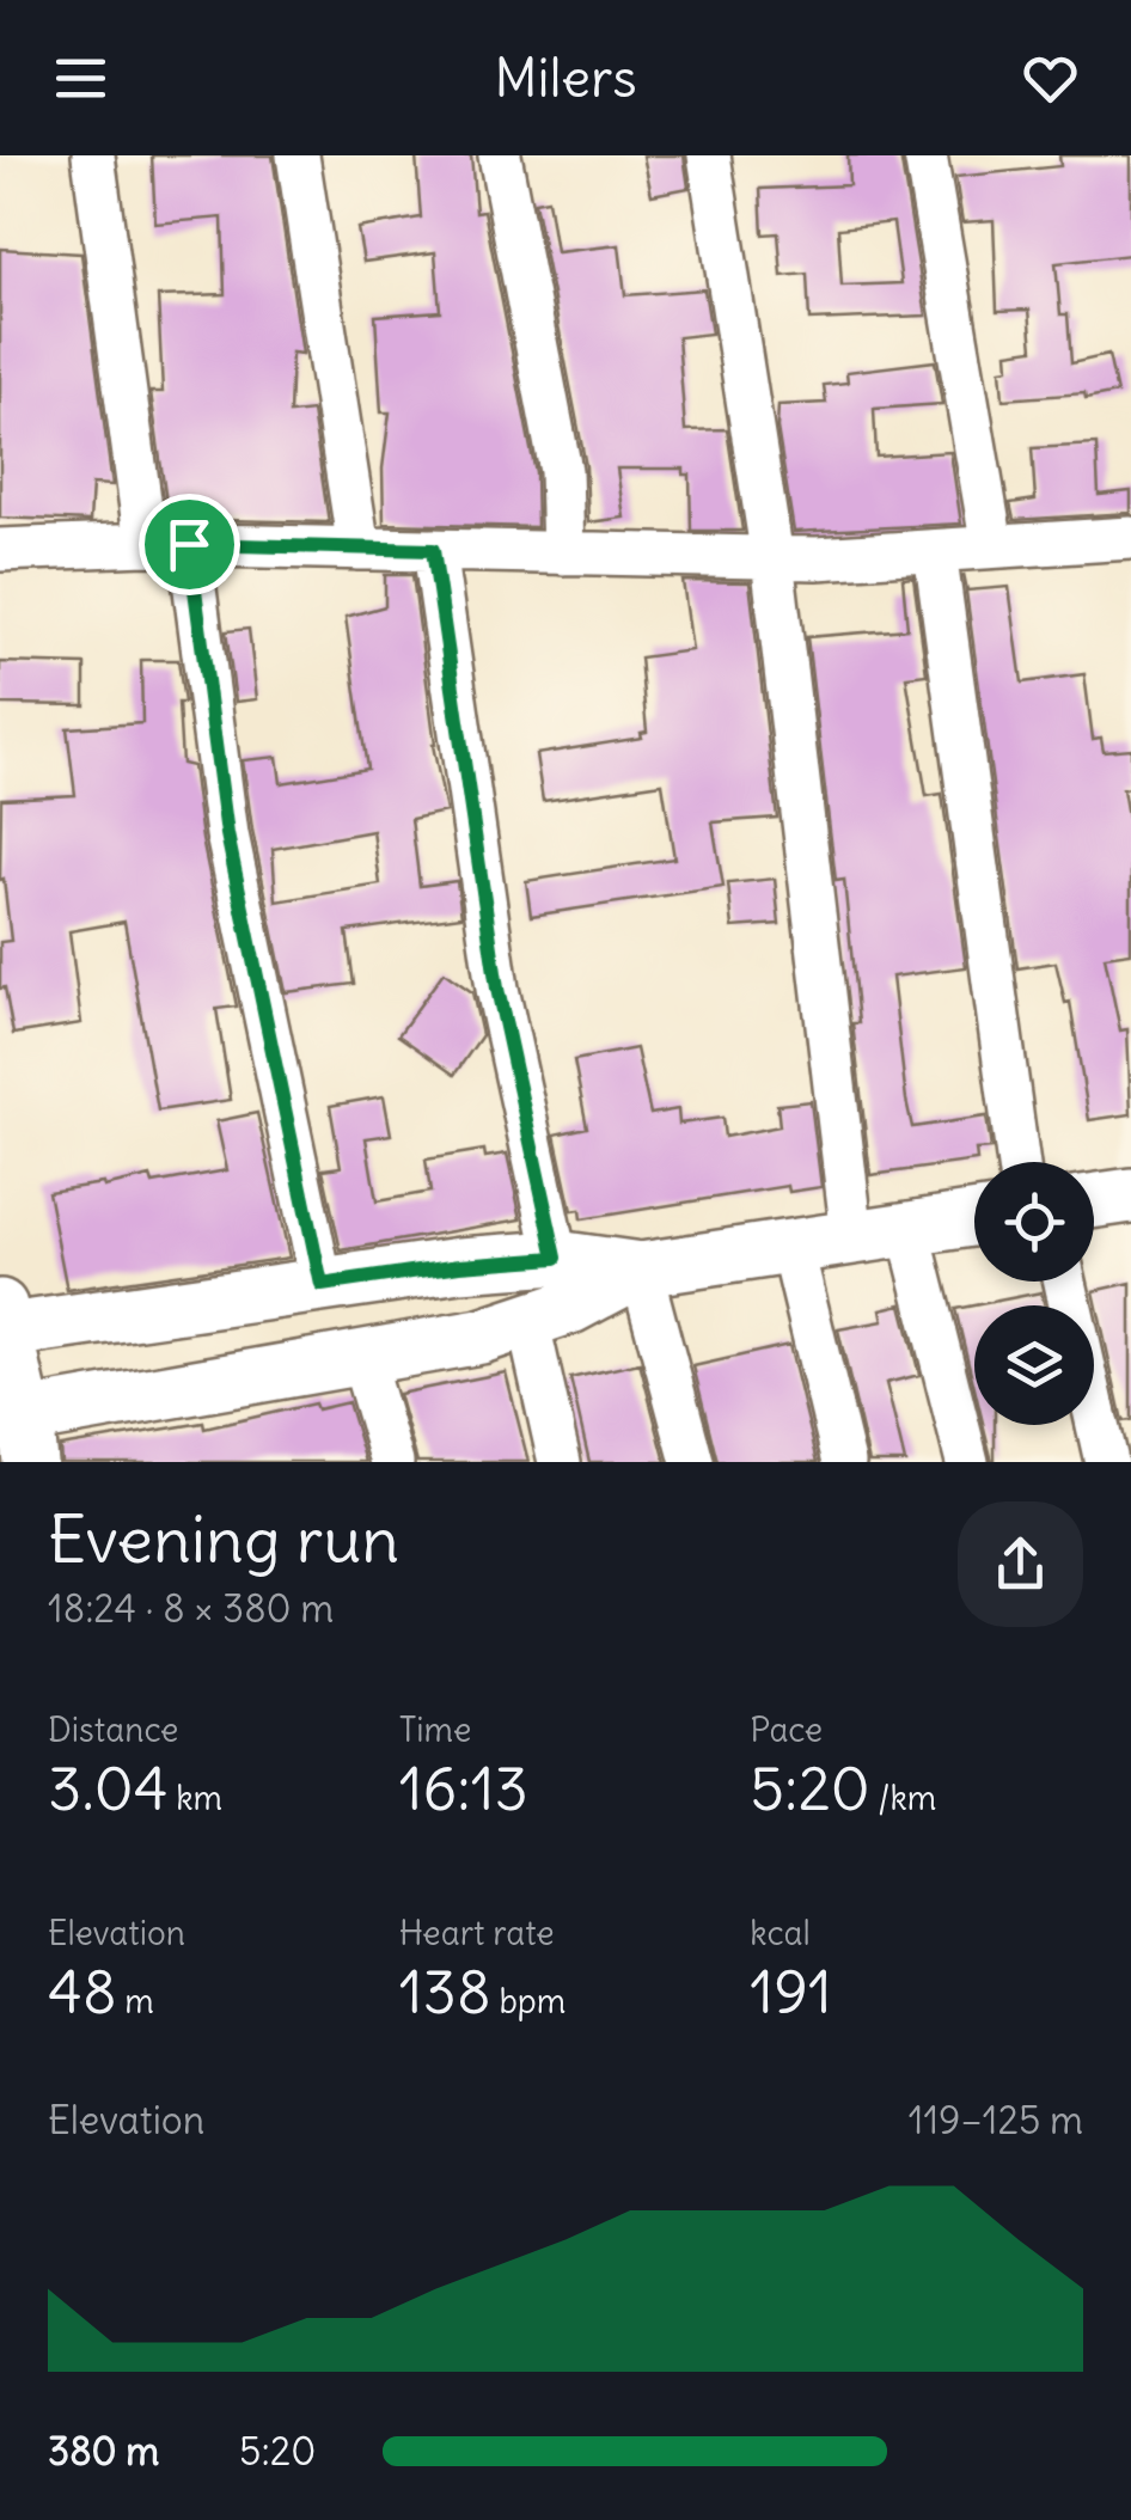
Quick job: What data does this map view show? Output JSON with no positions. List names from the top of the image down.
{
  "page": {
    "header": "Milers",
    "heading": ["Evening run", "18:24 · 8 × 380 m"],
    "stats": [
      ["Distance", "3.04 km"],
      ["Time", "16:13"],
      ["Pace", "5:20 /km"],
      ["Elevation", "48 m"],
      ["Heart rate", "138 bpm"],
      ["kcal", "191"]
    ],
    "chart": ["Elevation", "119–125 m"],
    "list": [
      {
        "name": "380 m",
        "note": "5:20"
      }
    ]
  }
}
